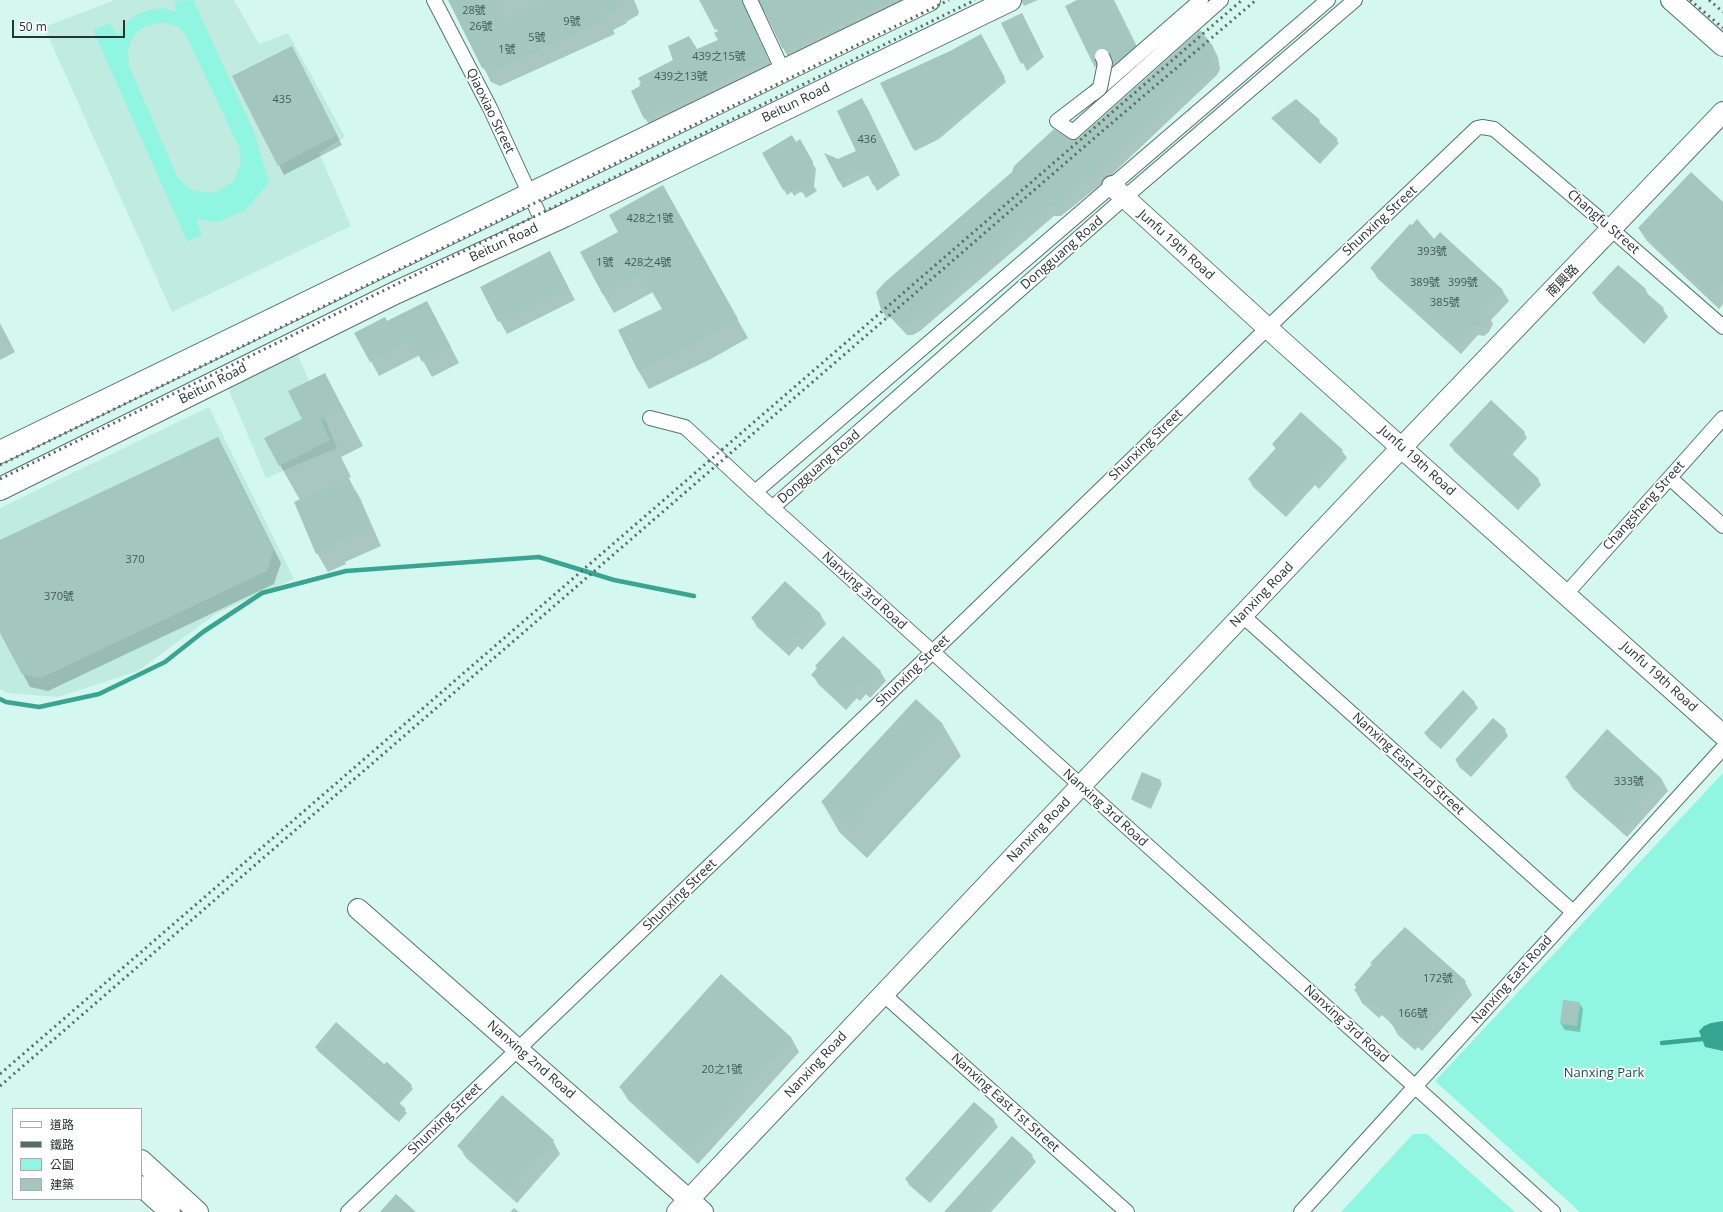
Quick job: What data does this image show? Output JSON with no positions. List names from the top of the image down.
{
  "streets": {
    "main road": ["Beitun Road"],
    "street": [
      "Qiaoxiao Street",
      "Shunxing Street",
      "Changfu Street",
      "Junfu 19th Road",
      "Dongguang Road",
      "南興路",
      "Changsheng Street",
      "Nanxing 3rd Road",
      "Nanxing Road",
      "Nanxing East 2nd Street",
      "Nanxing East Road",
      "Nanxing 2nd Road",
      "Nanxing East 1st Street"
    ]
  },
  "crossings": [
    ["Beitun Road", "Qiaoxiao Street"],
    ["Shunxing Street", "Changfu Street"],
    ["Shunxing Street", "Junfu 19th Road"],
    ["Shunxing Street", "Nanxing 3rd Road"],
    ["Shunxing Street", "Nanxing 2nd Road"],
    ["Changfu Street", "南興路"],
    ["Junfu 19th Road", "Dongguang Road"],
    ["Junfu 19th Road", "南興路"],
    ["Junfu 19th Road", "Changsheng Street"],
    ["Junfu 19th Road", "Nanxing Road"],
    ["Dongguang Road", "Nanxing 3rd Road"],
    ["南興路", "Nanxing Road"],
    ["Nanxing 3rd Road", "Nanxing Road"],
    ["Nanxing 3rd Road", "Nanxing East Road"],
    ["Nanxing Road", "Nanxing East 2nd Street"],
    ["Nanxing Road", "Nanxing 2nd Road"],
    ["Nanxing Road", "Nanxing East 1st Street"],
    ["Nanxing East 2nd Street", "Nanxing East Road"]
  ],
  "parks": ["Nanxing Park"],
  "house_numbers": [
    "28號",
    "9號",
    "26號",
    "5號",
    "1號",
    "439之15號",
    "439之13號",
    "435",
    "436",
    "428之1號",
    "393號",
    "1號",
    "428之4號",
    "389號",
    "399號",
    "385號",
    "370",
    "370號",
    "333號",
    "172號",
    "166號",
    "20之1號"
  ],
  "legend": [
    "道路",
    "鐵路",
    "公園",
    "建築"
  ],
  "scale_bar": "50 m"
}
